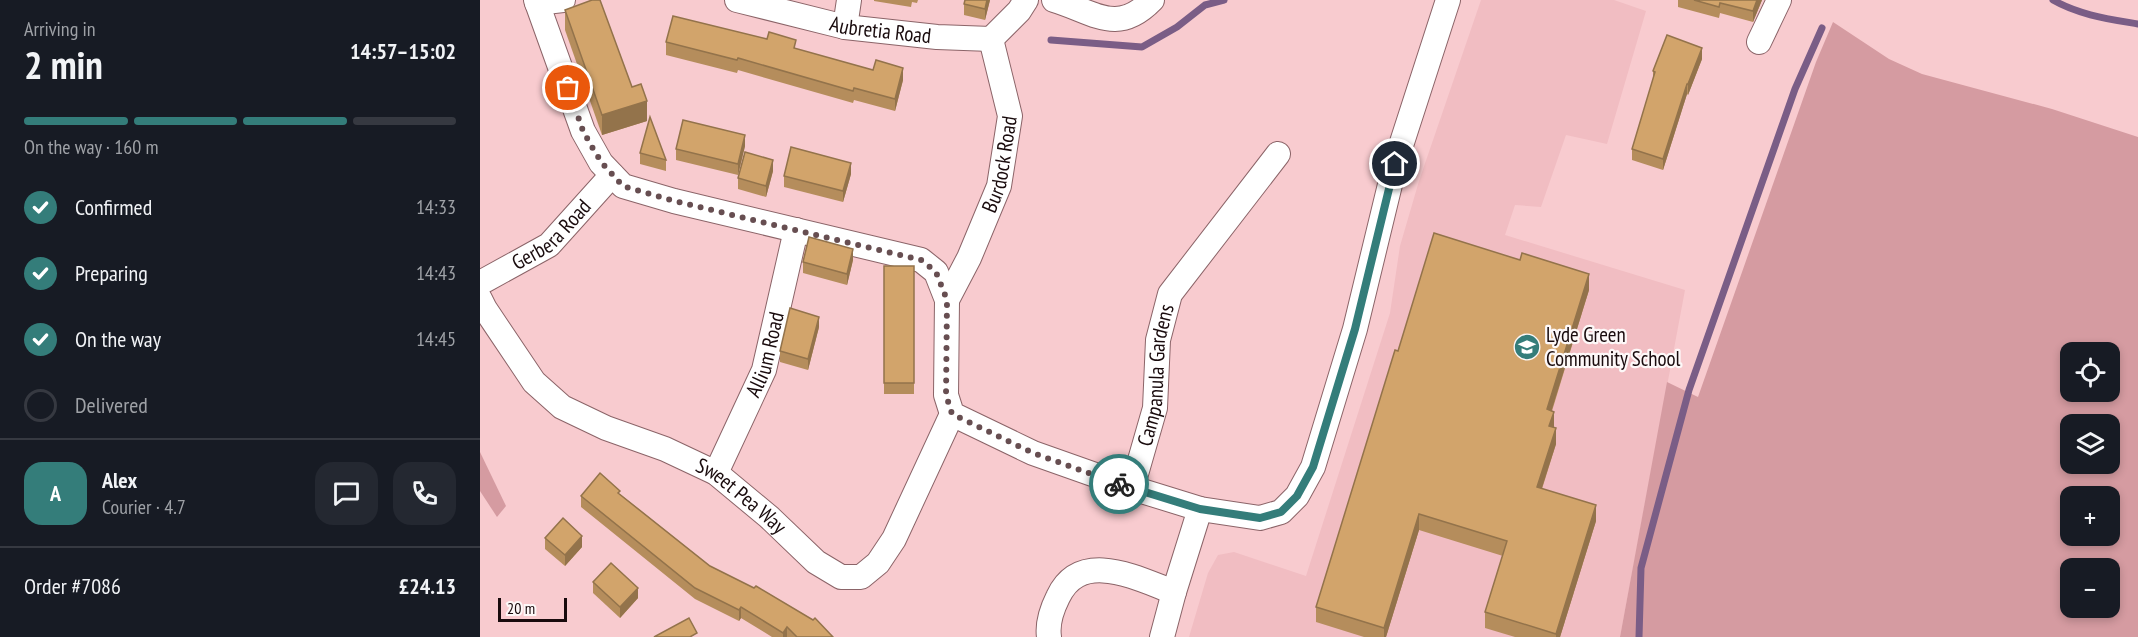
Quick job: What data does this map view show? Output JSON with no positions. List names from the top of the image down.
{
  "streets": {
    "street": [
      "Aubretia Road",
      "Burdock Road",
      "Gerbera Road",
      "Allium Road",
      "Campanula Gardens",
      "Sweet Pea Way"
    ]
  },
  "crossings": [
    ["Aubretia Road", "Burdock Road"],
    ["Allium Road", "Sweet Pea Way"]
  ],
  "places": {
    "school or university": ["Lyde Green Community School"]
  },
  "scale_bar": "20 m",
  "page": {
    "heading": ["2 min", "Arriving in", "14:57–15:02"],
    "panel": [
      "Alex",
      "Courier · 4.7",
      "Order #7086",
      "£24.13"
    ],
    "bar": "On the way · 160 m",
    "list": [
      ["Confirmed", "14:33"],
      ["Preparing", "14:43"],
      ["On the way", "14:45"],
      "Delivered"
    ],
    "map_buttons": ["+", "−"],
    "round": "A",
    "scale": "20 m"
  }
}
